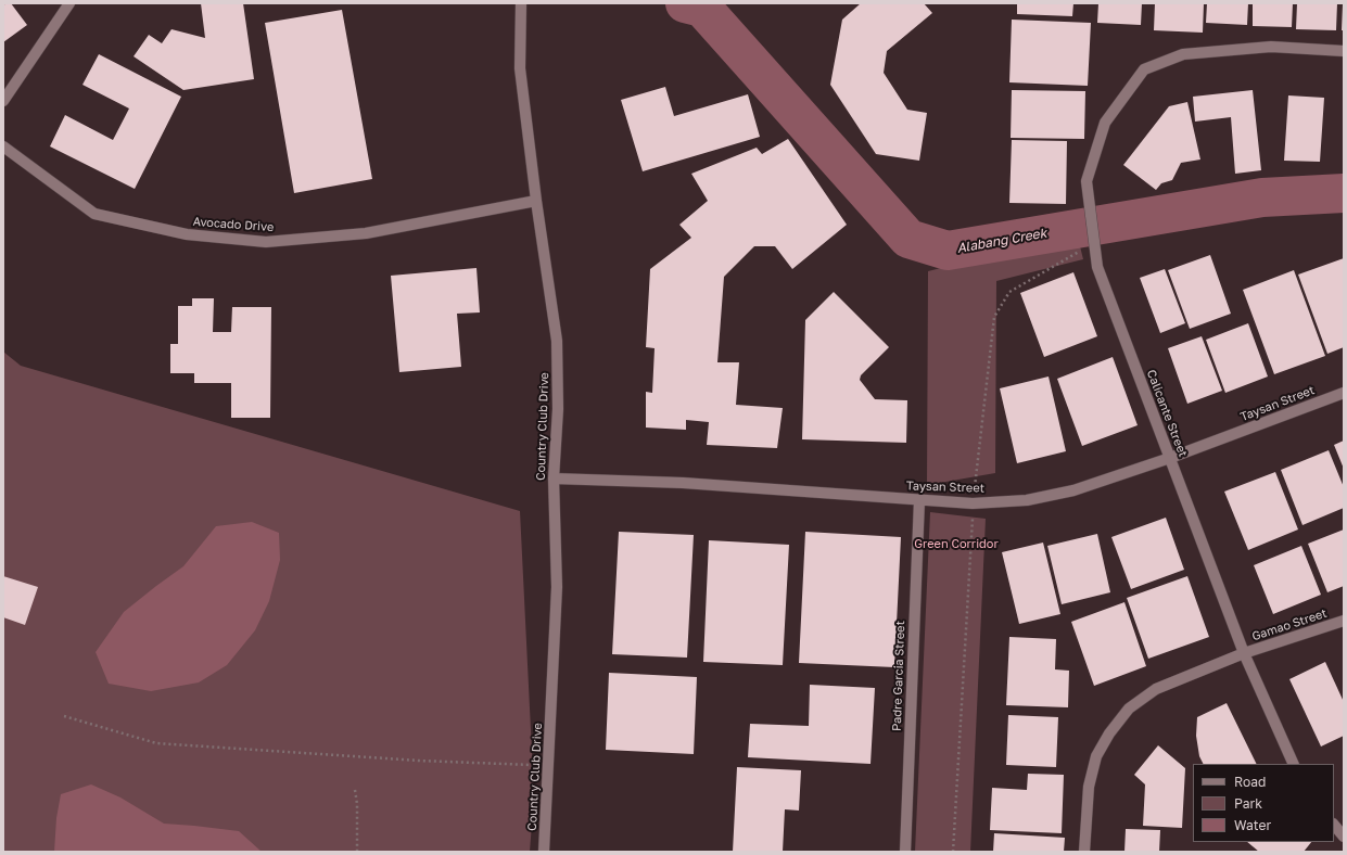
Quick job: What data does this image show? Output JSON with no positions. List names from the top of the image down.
{
  "streets": {
    "street": [
      "Avocado Drive",
      "Taysan Street",
      "Calicante Street",
      "Country Club Drive",
      "Gamao Street",
      "Padre Garcia Street"
    ]
  },
  "crossings": [
    ["Avocado Drive", "Country Club Drive"],
    ["Taysan Street", "Calicante Street"],
    ["Taysan Street", "Country Club Drive"],
    ["Taysan Street", "Padre Garcia Street"],
    ["Calicante Street", "Gamao Street"]
  ],
  "water": ["Alabang Creek"],
  "parks": ["Green Corridor"],
  "legend": ["Road", "Park", "Water"]
}
